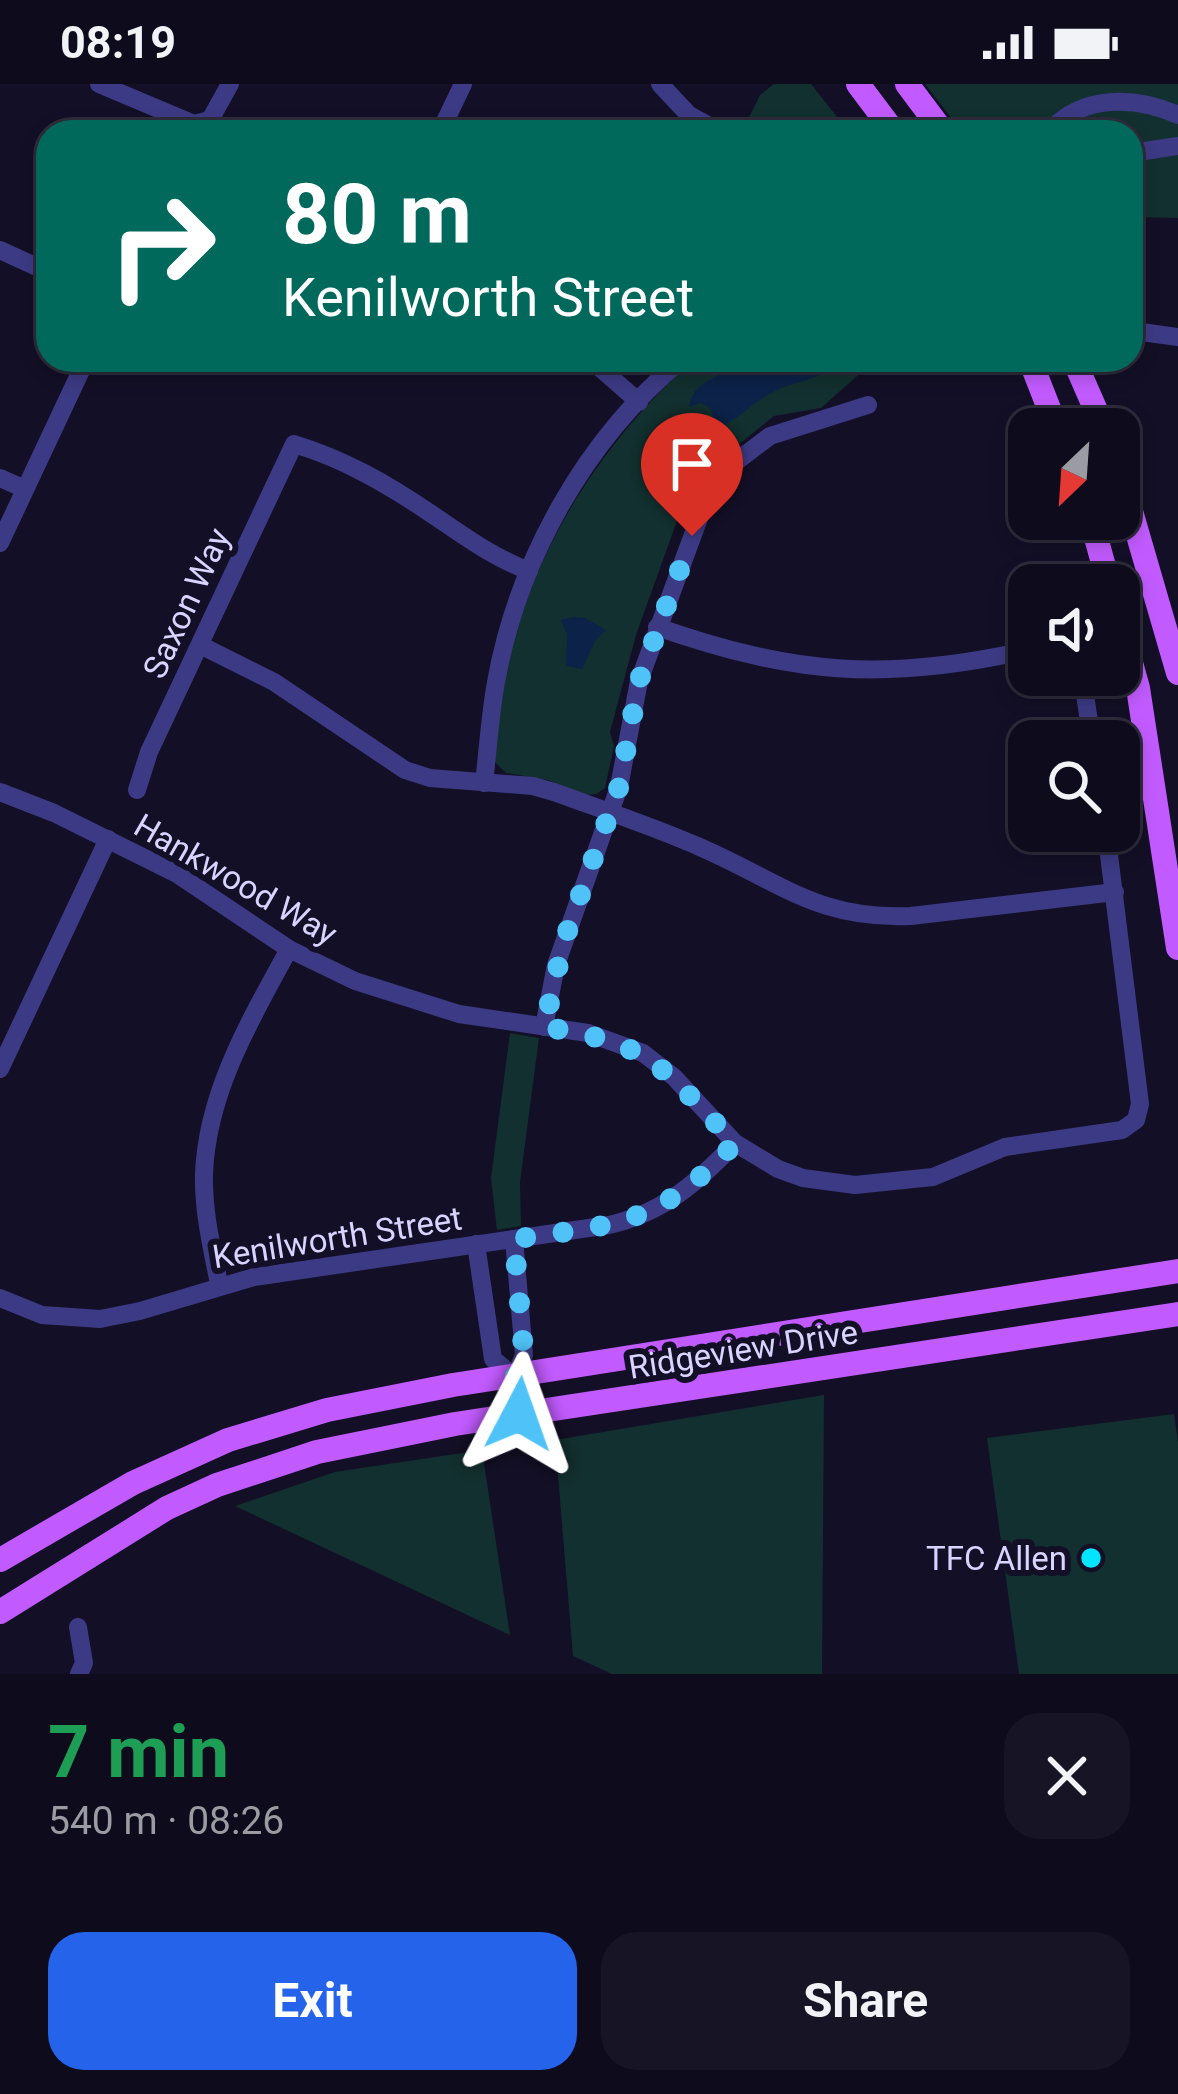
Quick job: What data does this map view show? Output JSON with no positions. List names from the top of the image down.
{
  "streets": {
    "main road": ["Ridgeview Drive"],
    "street": ["Saxon Way", "Hankwood Way", "Kenilworth Street"]
  },
  "crossings": [
    ["Hankwood Way", "Kenilworth Street"]
  ],
  "places": ["TFC Allen"],
  "north": "bottom left",
  "page": {
    "status": "08:19",
    "turn": ["80 m", "Kenilworth Street"],
    "heading": ["7 min", "540 m · 08:26"],
    "buttons": ["Exit", "Share"]
  }
}
